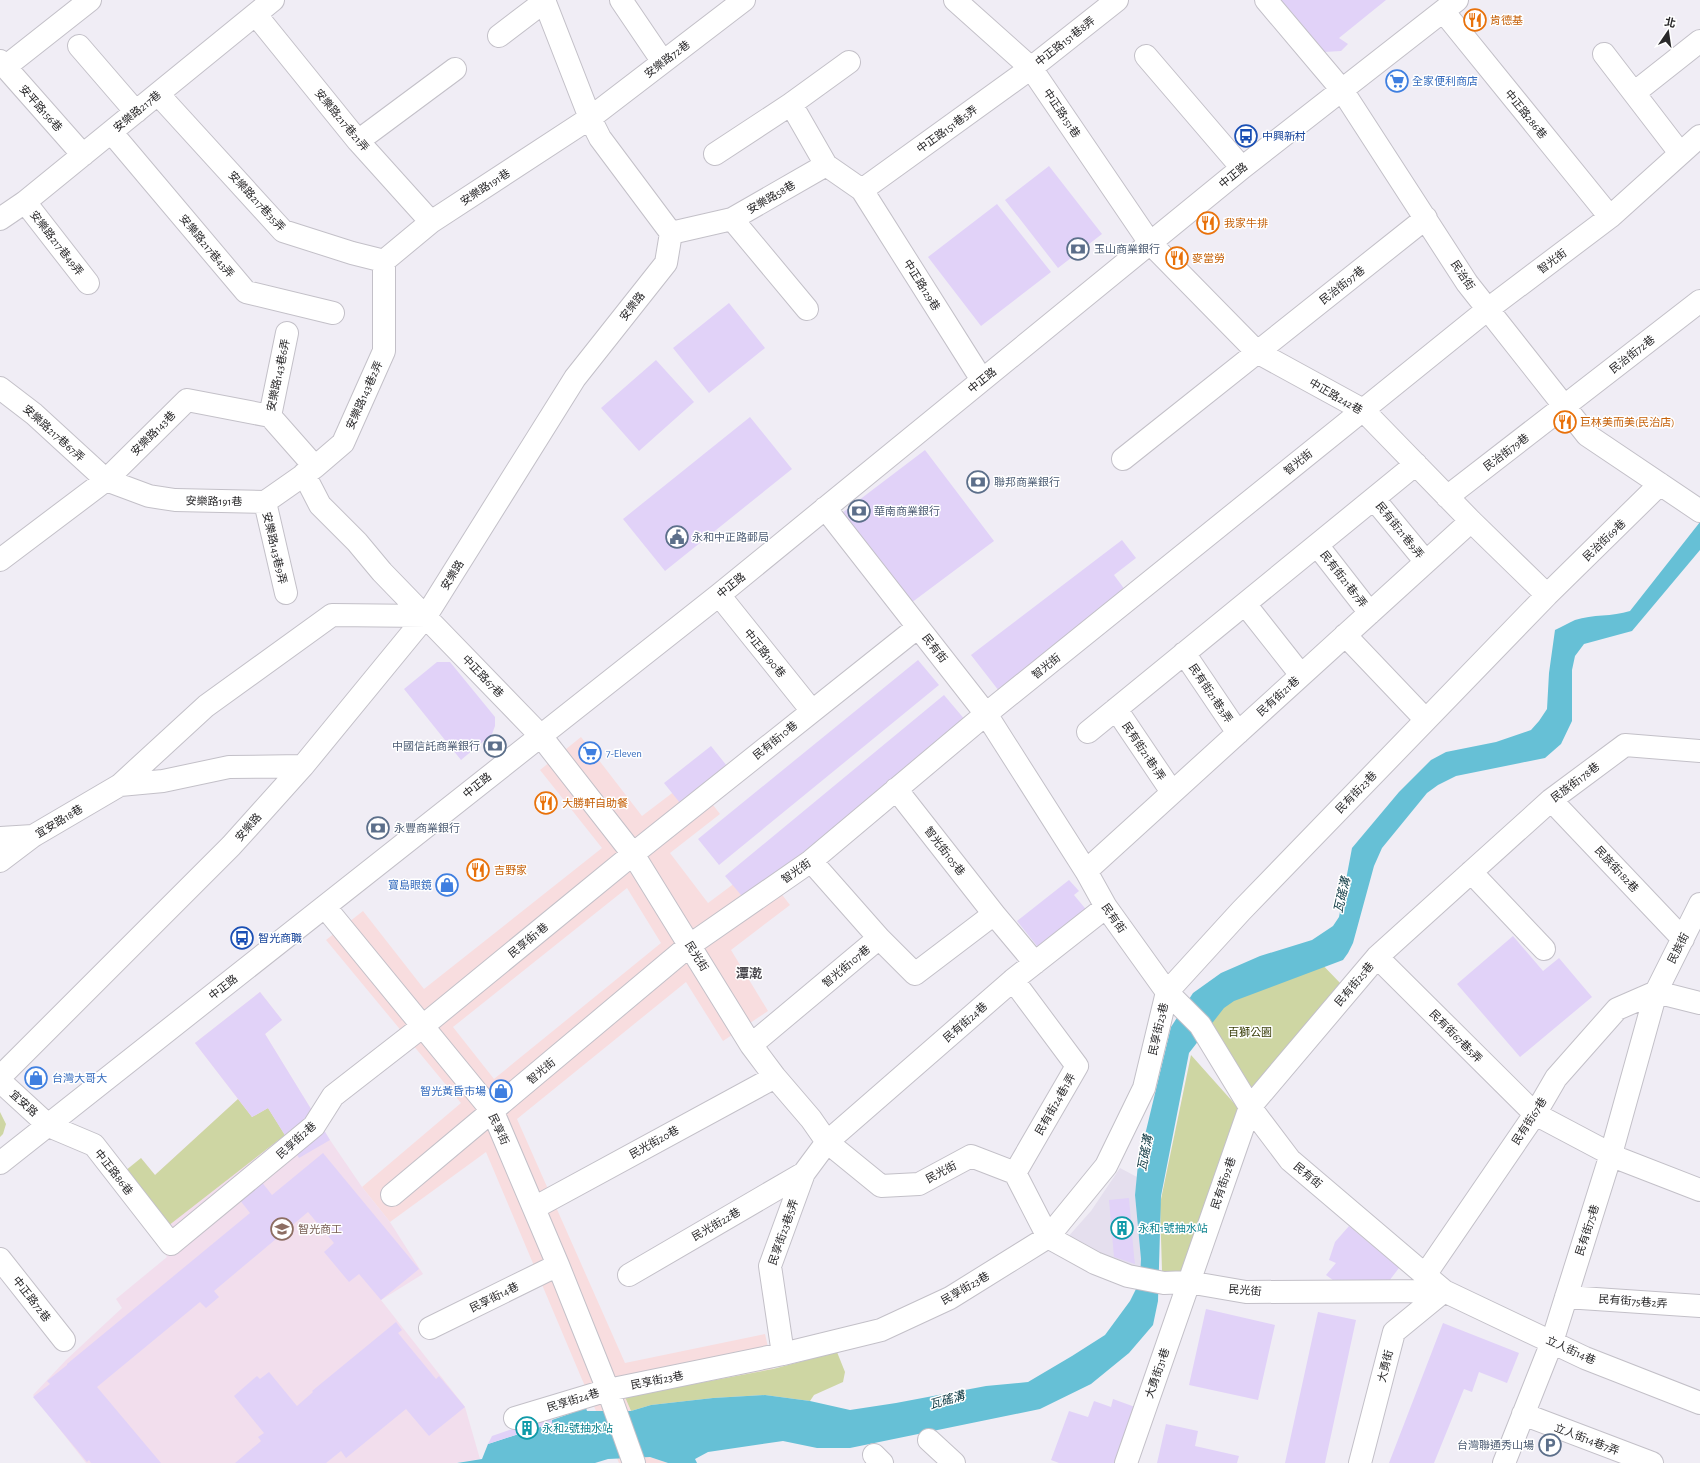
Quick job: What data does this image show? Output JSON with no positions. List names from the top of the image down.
{
  "streets": {
    "street": [
      "中正路151巷8弄",
      "安樂路72巷",
      "安平路156巷",
      "安樂路217巷",
      "中正路151巷",
      "中正路286巷",
      "安樂路217巷21弄",
      "中正路151巷5弄",
      "中正路",
      "安樂路191巷",
      "安樂路58巷",
      "安樂路217巷35弄",
      "安樂路217巷49弄",
      "安樂路217巷43弄",
      "智光街",
      "民治街",
      "中正路129巷",
      "民治街97巷",
      "安樂路",
      "民治街72巷",
      "安樂路143巷6弄",
      "安樂路143巷2弄",
      "中正路242巷",
      "安樂路217巷67弄",
      "安樂路143巷",
      "民治街79巷",
      "民有街21巷9弄",
      "民治街69巷",
      "安樂路143巷9弄",
      "民有街21巷7弄",
      "民有街",
      "中正路190巷",
      "中正路67巷",
      "民有街21巷3弄",
      "民有街21巷",
      "民有街10巷",
      "民有街21巷1弄",
      "民族街178巷",
      "民有街23巷",
      "宜安路18巷",
      "智光街105巷",
      "民族街182巷",
      "民享街1巷",
      "民族街",
      "民光街",
      "智光街107巷",
      "民有街25巷",
      "民有街24巷",
      "民享街23巷",
      "民有街67巷5弄",
      "宜安路",
      "民有街24巷1弄",
      "民有街67巷",
      "民享街",
      "民享街2巷",
      "民光街20巷",
      "中正路86巷",
      "民有街92巷",
      "民光街22巷",
      "民有街75巷",
      "民享街23巷5弄",
      "民享街14巷",
      "中正路72巷",
      "民有街75巷2弄",
      "立人街14巷",
      "大勇街",
      "大勇街31巷",
      "民享街24巷",
      "立人街14巷7弄"
    ]
  },
  "crossings": [
    ["中正路151巷8弄", "中正路151巷"],
    ["中正路151巷8弄", "中正路151巷5弄"],
    ["安樂路72巷", "安樂路191巷"],
    ["安平路156巷", "安樂路217巷"],
    ["安樂路217巷", "安樂路217巷21弄"],
    ["安樂路217巷", "安樂路217巷35弄"],
    ["安樂路217巷", "安樂路217巷49弄"],
    ["安樂路217巷", "安樂路217巷43弄"],
    ["中正路151巷", "中正路151巷5弄"],
    ["中正路151巷", "中正路"],
    ["中正路151巷", "中正路242巷"],
    ["中正路286巷", "中正路"],
    ["中正路286巷", "智光街"],
    ["安樂路217巷21弄", "安樂路191巷"],
    ["中正路151巷5弄", "中正路129巷"],
    ["中正路", "民治街"],
    ["中正路", "中正路129巷"],
    ["中正路", "中正路242巷"],
    ["中正路", "民有街"],
    ["中正路", "中正路190巷"],
    ["中正路", "中正路67巷"],
    ["中正路", "民光街"],
    ["中正路", "宜安路"],
    ["中正路", "民享街"],
    ["中正路", "中正路86巷"],
    ["安樂路191巷", "安樂路217巷35弄"],
    ["安樂路191巷", "安樂路143巷2弄"],
    ["安樂路191巷", "安樂路217巷67弄"],
    ["安樂路191巷", "安樂路143巷"],
    ["安樂路191巷", "安樂路143巷9弄"],
    ["安樂路58巷", "安樂路"],
    ["安樂路217巷35弄", "安樂路143巷2弄"],
    ["智光街", "民治街"],
    ["智光街", "中正路242巷"],
    ["智光街", "民有街"],
    ["智光街", "智光街105巷"],
    ["智光街", "民光街"],
    ["智光街", "智光街107巷"],
    ["智光街", "民享街"],
    ["民治街", "民治街97巷"],
    ["民治街", "民治街72巷"],
    ["民治街", "民治街79巷"],
    ["民治街", "民治街69巷"],
    ["民治街97巷", "中正路242巷"],
    ["安樂路", "中正路67巷"],
    ["民治街72巷", "民治街79巷"],
    ["安樂路143巷6弄", "安樂路143巷"],
    ["中正路242巷", "民治街79巷"],
    ["中正路242巷", "民治街69巷"],
    ["中正路242巷", "民有街21巷"],
    ["中正路242巷", "民有街23巷"],
    ["安樂路217巷67弄", "安樂路143巷"],
    ["民有街21巷9弄", "民有街21巷"],
    ["民治街69巷", "民有街23巷"],
    ["民有街21巷7弄", "民有街21巷"],
    ["民有街", "民有街21巷"],
    ["民有街", "民有街10巷"],
    ["民有街", "民有街23巷"],
    ["民有街", "民光街"],
    ["民有街", "民有街25巷"],
    ["民有街", "民有街24巷"],
    ["民有街", "民享街23巷"],
    ["民有街", "民有街67巷"],
    ["民有街", "民有街92巷"],
    ["民有街", "立人街14巷"],
    ["民有街", "大勇街"],
    ["中正路190巷", "民有街10巷"],
    ["中正路67巷", "民光街"],
    ["民有街21巷3弄", "民有街21巷"],
    ["民有街21巷", "民有街21巷1弄"],
    ["民有街10巷", "民享街1巷"],
    ["民有街10巷", "民光街"],
    ["民族街178巷", "民族街182巷"],
    ["民族街178巷", "民有街25巷"],
    ["民有街23巷", "民享街23巷"],
    ["智光街105巷", "民有街24巷"],
    ["民族街182巷", "民族街"],
    ["民享街1巷", "民光街"],
    ["民享街1巷", "民享街"],
    ["民享街1巷", "民享街2巷"],
    ["民族街", "民有街67巷"],
    ["民族街", "民有街75巷"],
    ["民光街", "智光街107巷"],
    ["民光街", "民有街24巷"],
    ["民光街", "民享街23巷"],
    ["民光街", "民有街24巷1弄"],
    ["民光街", "民光街20巷"],
    ["民光街", "民有街92巷"],
    ["民光街", "民享街23巷5弄"],
    ["民光街", "立人街14巷"],
    ["民光街", "大勇街"],
    ["民光街", "大勇街31巷"],
    ["民有街25巷", "民有街67巷5弄"],
    ["民有街25巷", "民有街92巷"],
    ["民有街24巷", "民有街24巷1弄"],
    ["民有街24巷", "民享街23巷5弄"],
    ["民享街23巷", "民享街"],
    ["民享街23巷", "民享街23巷5弄"],
    ["民享街23巷", "民享街24巷"],
    ["民有街67巷5弄", "民有街67巷"],
    ["民有街67巷5弄", "民有街75巷"],
    ["宜安路", "中正路86巷"],
    ["民有街67巷", "民有街75巷"],
    ["民享街", "民享街2巷"],
    ["民享街", "民光街20巷"],
    ["民享街", "民享街14巷"],
    ["民享街", "民享街24巷"],
    ["民享街2巷", "中正路86巷"],
    ["民有街92巷", "大勇街31巷"],
    ["民光街22巷", "民享街23巷5弄"],
    ["民有街75巷", "民有街75巷2弄"],
    ["民有街75巷", "立人街14巷"],
    ["民有街75巷", "立人街14巷7弄"],
    ["立人街14巷", "大勇街"]
  ],
  "districts": ["潭漧"],
  "water": ["瓦磘溝"],
  "parks": ["百獅公園"],
  "places": {
    "restaurant": [
      "肯德基",
      "我家牛排",
      "麥當勞",
      "巨林美而美(民治店)",
      "大勝軒自助餐",
      "吉野家"
    ],
    "supermarket": ["全家便利商店", "7-Eleven"],
    "bus stop": ["中興新村", "智光商職"],
    "bank": [
      "玉山商業銀行",
      "聯邦商業銀行",
      "華南商業銀行",
      "中國信託商業銀行",
      "永豐商業銀行"
    ],
    "public building": ["永和中正路郵局"],
    "shop": ["寶島眼鏡", "台灣大哥大", "智光黃昏市場"],
    "building": ["永和1號抽水站", "永和2號抽水站"],
    "school or university": ["智光商工"],
    "parking": ["台灣聯通秀山場"]
  },
  "north": "top"
}
